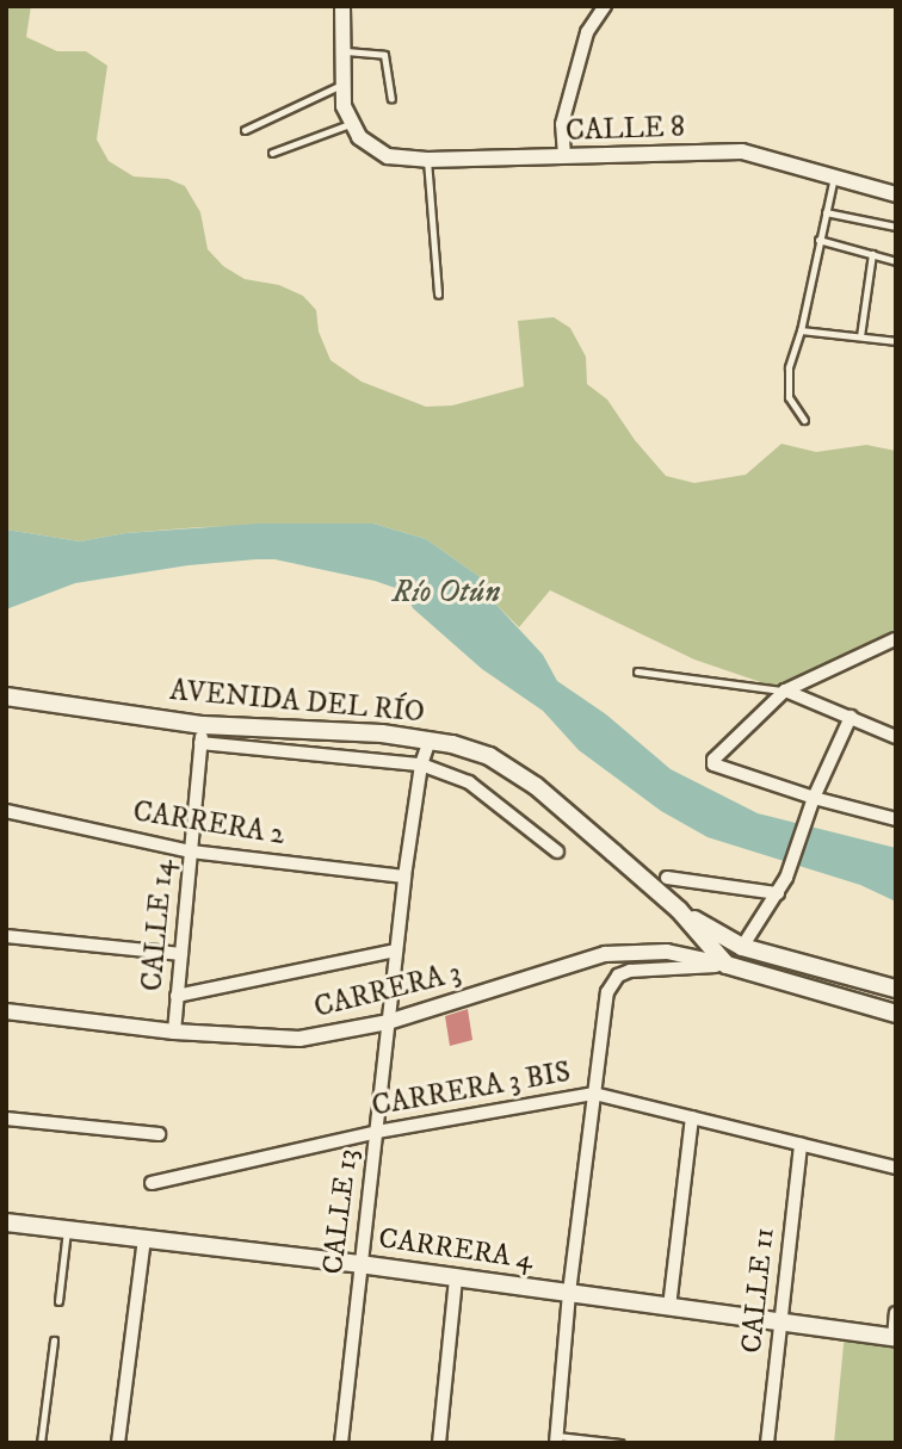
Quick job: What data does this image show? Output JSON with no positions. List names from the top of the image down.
{
  "streets": {
    "main road": ["AVENIDA DEL RÍO", "CARRERA 4"],
    "street": [
      "CALLE 8",
      "CARRERA 2",
      "CALLE 14",
      "CARRERA 3",
      "CARRERA 3 BIS",
      "CALLE 13",
      "CALLE 11"
    ]
  },
  "crossings": [
    ["AVENIDA DEL RÍO", "CALLE 14"],
    ["AVENIDA DEL RÍO", "CALLE 13"],
    ["CARRERA 2", "CALLE 14"],
    ["CARRERA 2", "CALLE 13"],
    ["CALLE 14", "CARRERA 3"],
    ["CARRERA 3", "CALLE 13"],
    ["CARRERA 3 BIS", "CALLE 13"],
    ["CARRERA 3 BIS", "CALLE 11"],
    ["CALLE 13", "CARRERA 4"],
    ["CARRERA 4", "CALLE 11"]
  ],
  "water": ["Río Otún"]
}
